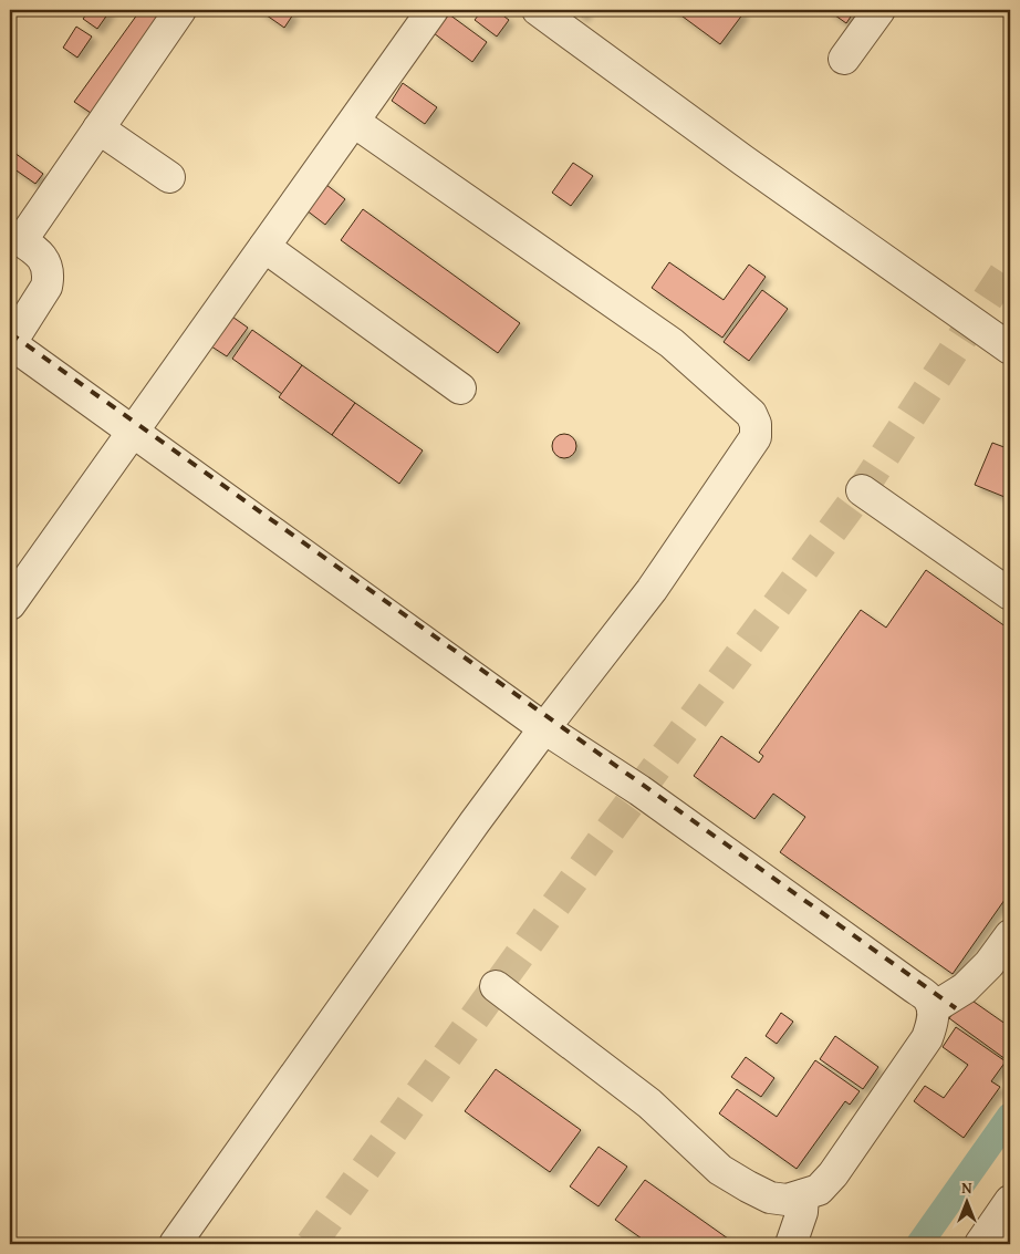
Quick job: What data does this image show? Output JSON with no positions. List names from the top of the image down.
{
  "north": "top"
}
